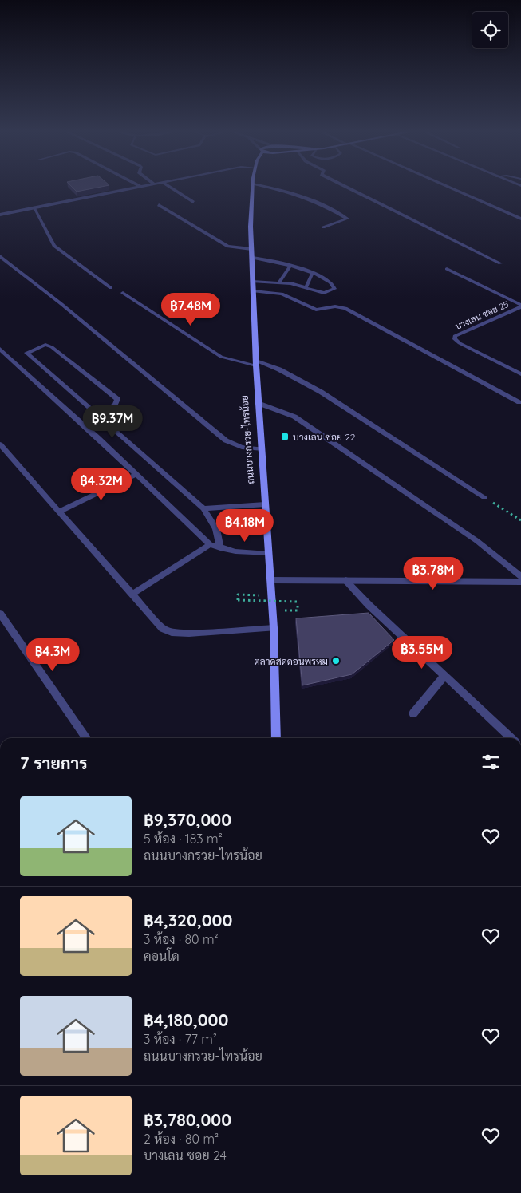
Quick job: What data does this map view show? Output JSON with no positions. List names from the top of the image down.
{
  "streets": {
    "main road": ["ถนนบางกรวย-ไทรน้อย"],
    "street": ["บางเลน ซอย 25"]
  },
  "places": {
    "transit": ["บางเลน ซอย 22"],
    "other": ["ตลาดสดดอนพรหม"]
  },
  "page": {
    "price": [
      "฿7.48M",
      "฿9.37M",
      "฿4.32M",
      "฿4.18M",
      "฿3.78M",
      "฿3.55M",
      "฿4.3M"
    ],
    "heading": "7 รายการ",
    "list": [
      {
        "name": "฿9,370,000",
        "note": "5 ห้อง · 183 m² · ถนนบางกรวย-ไทรน้อย"
      },
      {
        "name": "฿4,320,000",
        "note": "3 ห้อง · 80 m² · คอนโด"
      },
      {
        "name": "฿4,180,000",
        "note": "3 ห้อง · 77 m² · ถนนบางกรวย-ไทรน้อย"
      },
      {
        "name": "฿3,780,000",
        "note": "2 ห้อง · 80 m² · บางเลน ซอย 24"
      }
    ]
  }
}
